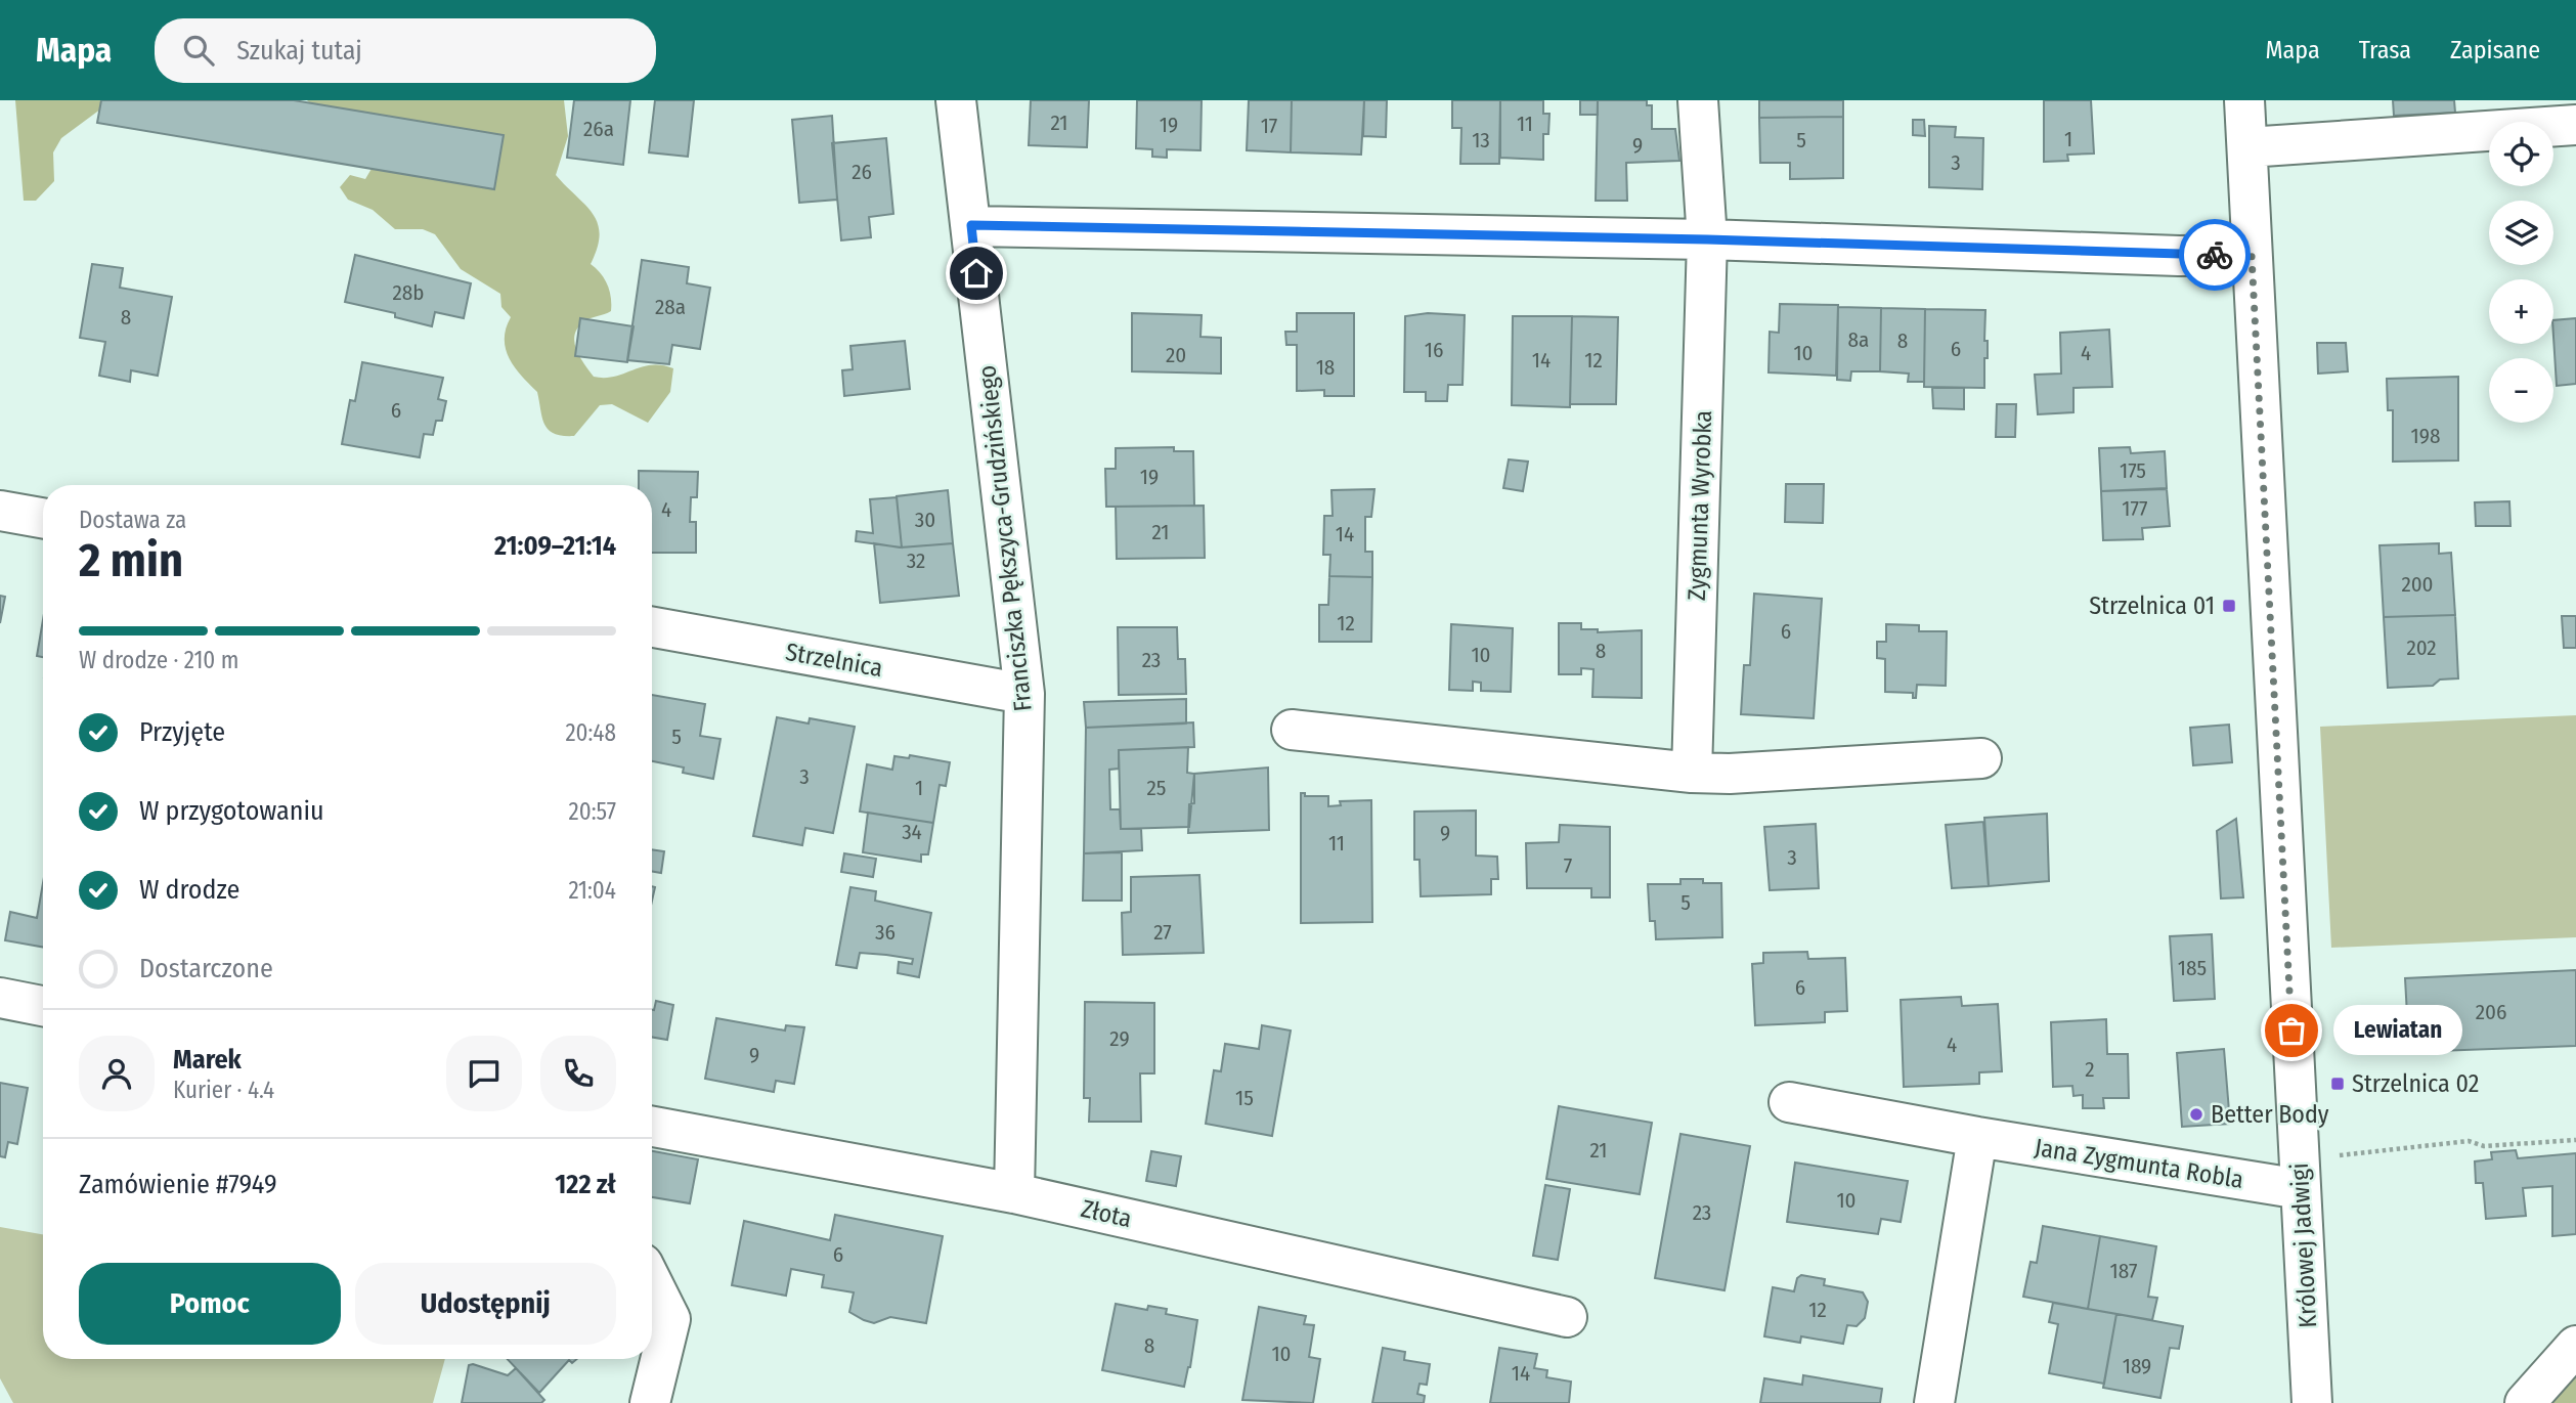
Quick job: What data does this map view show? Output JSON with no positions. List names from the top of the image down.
{
  "streets": {
    "street": [
      "Zygmunta Wyrobka",
      "Franciszka Pększyca-Grudzińskiego",
      "Strzelnica",
      "Jana Zygmunta Robla",
      "Złota",
      "Królowej Jadwigi"
    ]
  },
  "crossings": [
    ["Franciszka Pększyca-Grudzińskiego", "Strzelnica"],
    ["Franciszka Pększyca-Grudzińskiego", "Złota"],
    ["Jana Zygmunta Robla", "Królowej Jadwigi"]
  ],
  "places": {
    "transit": ["Strzelnica 01", "Strzelnica 02"],
    "other": ["Lewiatan", "Better Body"]
  },
  "house_numbers": [
    "21",
    "11",
    "19",
    "17",
    "26a",
    "1",
    "13",
    "5",
    "9",
    "3",
    "26",
    "28b",
    "28a",
    "8",
    "8a",
    "8",
    "6",
    "16",
    "10",
    "4",
    "20",
    "14",
    "12",
    "18",
    "6",
    "198",
    "175",
    "19",
    "177",
    "4",
    "30",
    "21",
    "14",
    "32",
    "200",
    "12",
    "6",
    "202",
    "8",
    "10",
    "23",
    "5",
    "3",
    "1",
    "25",
    "34",
    "9",
    "11",
    "3",
    "7",
    "5",
    "36",
    "27",
    "185",
    "6",
    "206",
    "29",
    "4",
    "9",
    "2",
    "15",
    "21",
    "10",
    "23",
    "6",
    "187",
    "12",
    "8",
    "10",
    "189",
    "14"
  ],
  "page": {
    "header": "Mapa",
    "search": "Szukaj tutaj",
    "nav": ["Mapa", "Trasa", "Zapisane"],
    "map_buttons": ["+", "−"],
    "heading": ["2 min", "Dostawa za", "21:09–21:14"],
    "panel": [
      "Marek",
      "Kurier · 4.4",
      "Zamówienie #7949",
      "122 zł"
    ],
    "bar": "W drodze · 210 m",
    "list": [
      ["Przyjęte", "20:48"],
      ["W przygotowaniu", "20:57"],
      ["W drodze", "21:04"],
      "Dostarczone"
    ],
    "bubble": "Lewiatan",
    "buttons": ["Pomoc", "Udostępnij"]
  }
}
